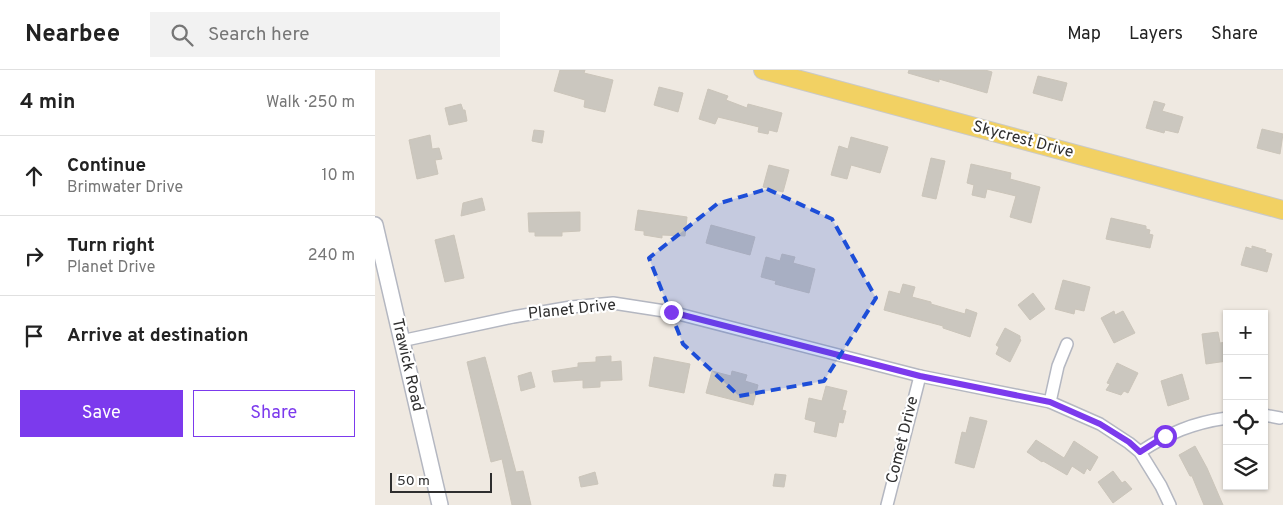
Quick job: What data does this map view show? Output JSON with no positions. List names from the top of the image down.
{
  "streets": {
    "main road": ["Skycrest Drive"],
    "street": ["Planet Drive", "Trawick Road", "Comet Drive"]
  },
  "crossings": [
    ["Planet Drive", "Trawick Road"],
    ["Planet Drive", "Comet Drive"]
  ],
  "scale_bar": "50 m",
  "page": {
    "header": "Nearbee",
    "search": "Search here",
    "nav": ["Map", "Layers", "Share"],
    "heading": ["4 min", "Walk · 250 m"],
    "list": [
      ["Continue", "Brimwater Drive", "10 m"],
      ["Turn right", "Planet Drive", "240 m"],
      "Arrive at destination"
    ],
    "map_buttons": ["+", "−"],
    "buttons": ["Save", "Share"],
    "scale": "50 m"
  }
}
